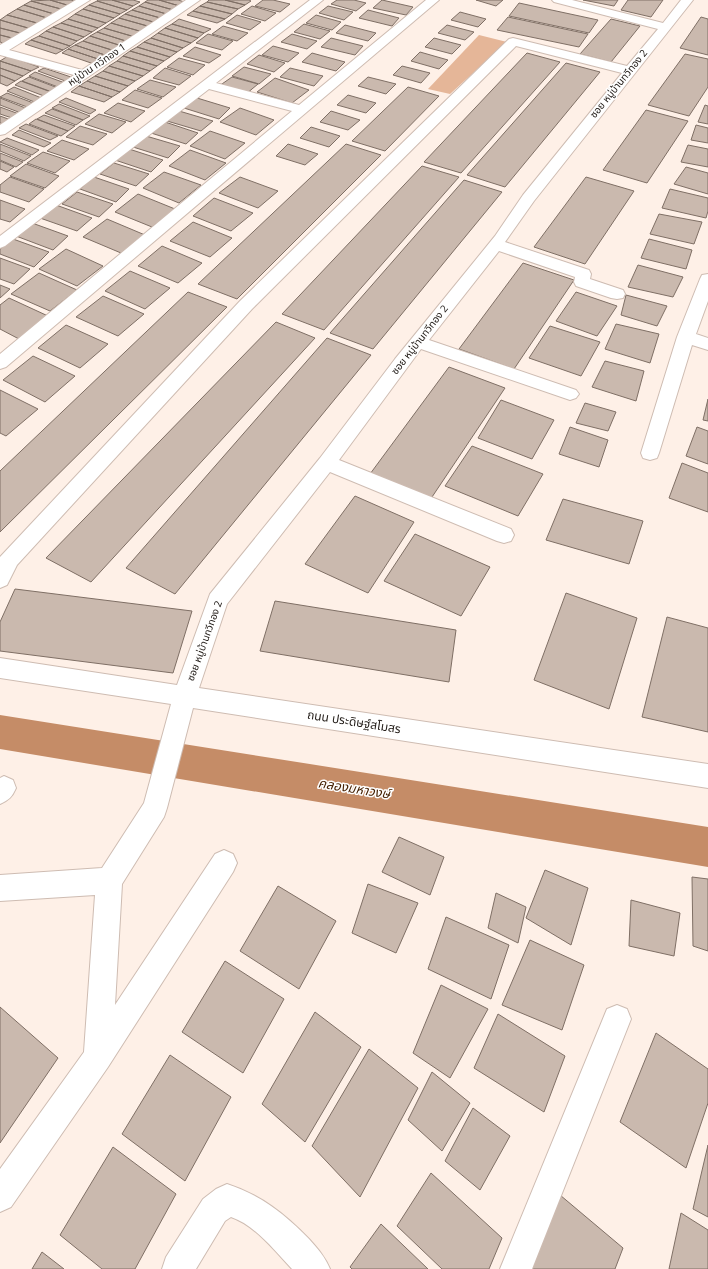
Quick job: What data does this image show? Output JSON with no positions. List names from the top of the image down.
{
  "streets": {
    "street": ["หมู่บ้าน ทวีทอง 1", "ซอย หมู่บ้านทวีทอง 2", "ถนน ประดิษฐ์สโมสร"]
  },
  "crossings": [
    ["ซอย หมู่บ้านทวีทอง 2", "ถนน ประดิษฐ์สโมสร"]
  ],
  "water": ["คลองมหาวงษ์"]
}
